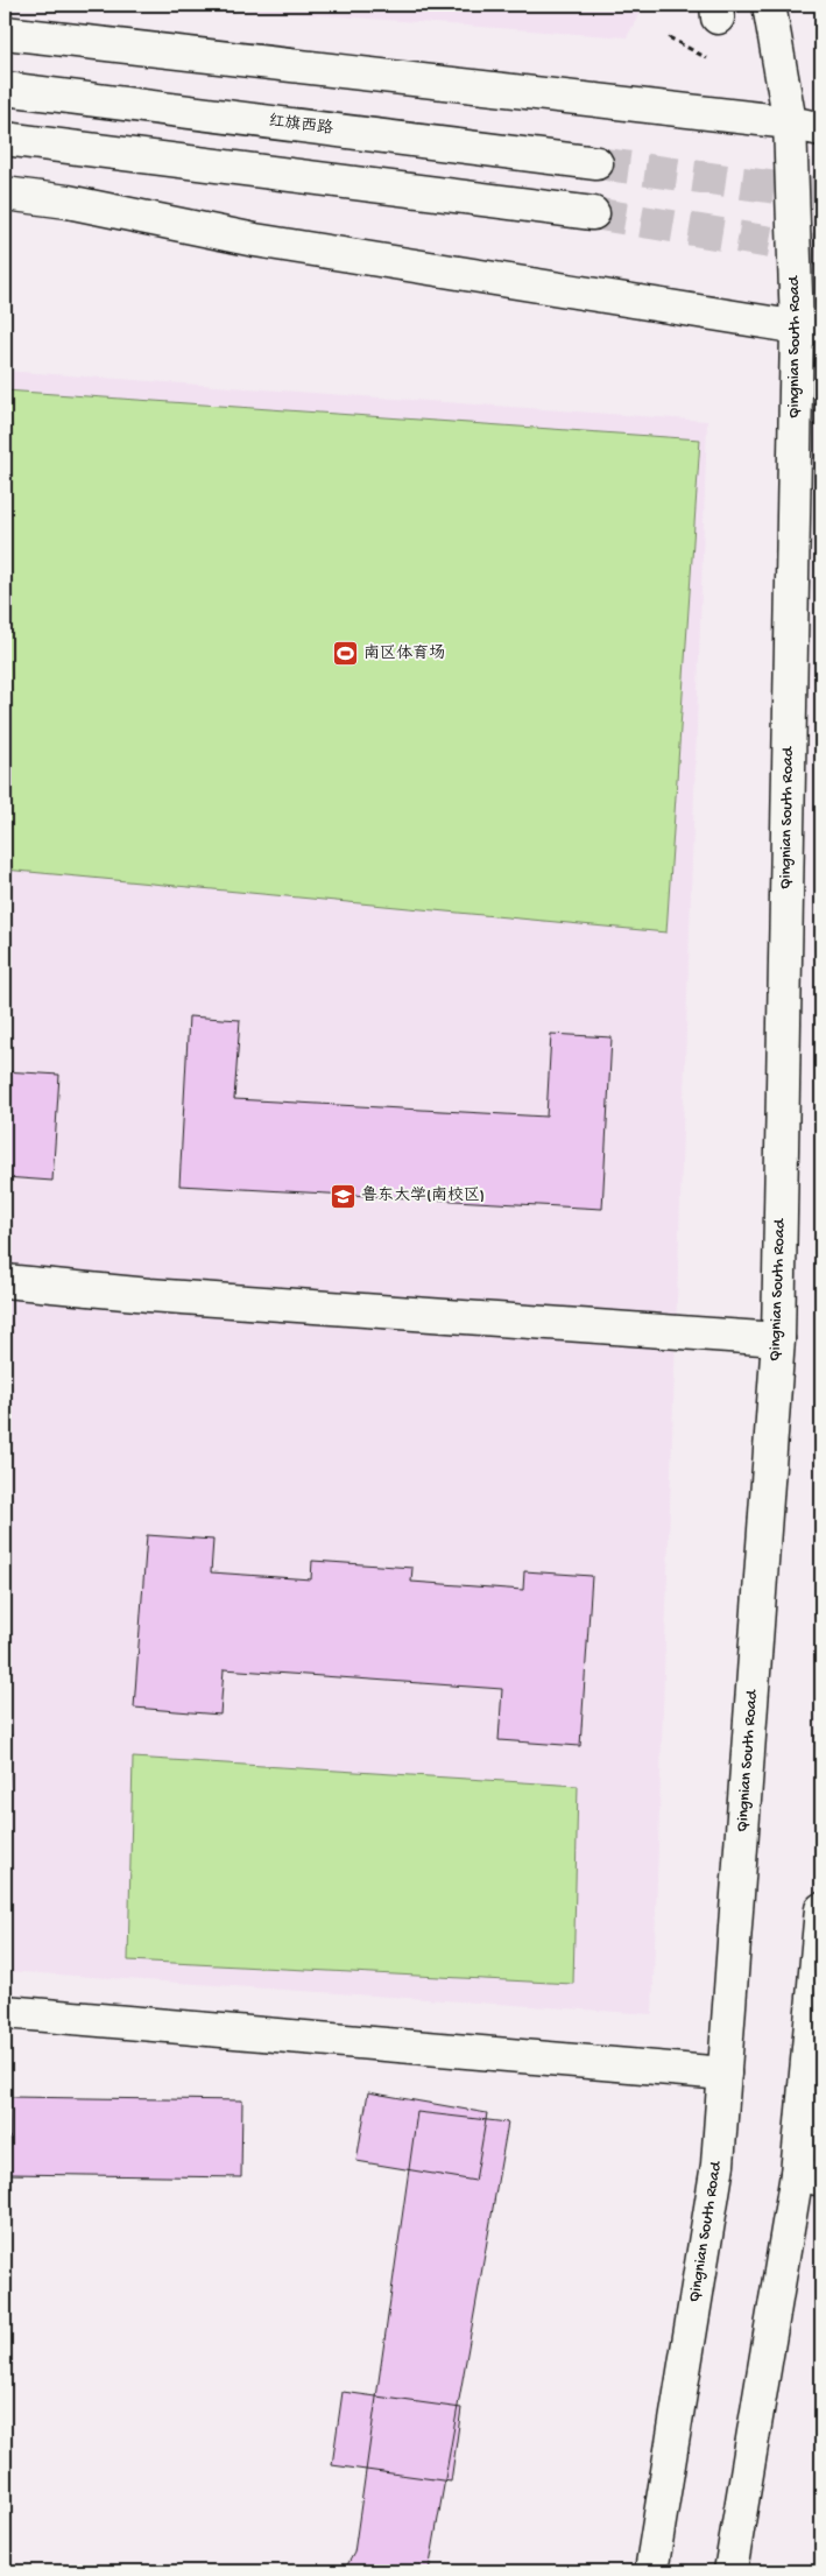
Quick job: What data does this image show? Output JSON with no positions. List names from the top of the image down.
{
  "streets": {
    "main road": ["红旗西路", "Qingnian South Road"]
  },
  "places": {
    "sports": ["南区体育场"],
    "school or university": ["鲁东大学(南校区)"]
  }
}
